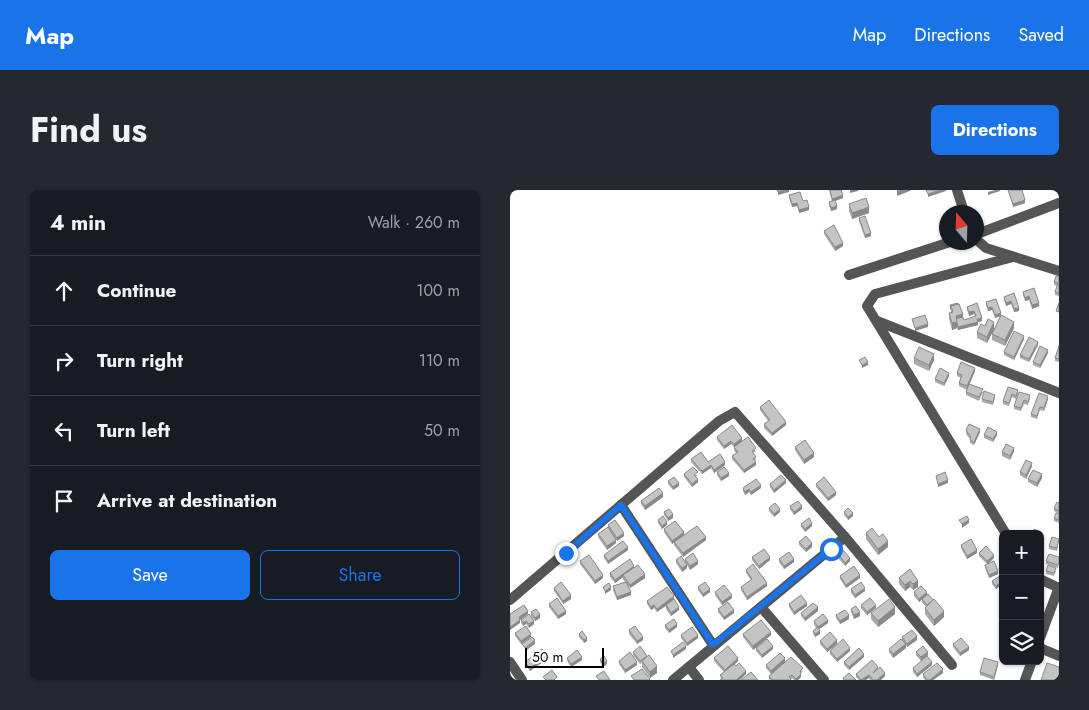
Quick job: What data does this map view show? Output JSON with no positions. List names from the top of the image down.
{
  "scale_bar": "50 m",
  "north": "top",
  "page": {
    "header": "Map",
    "nav": ["Map", "Directions", "Saved"],
    "title": "Find us",
    "buttons": [
      "Directions",
      ["Save", "Share"]
    ],
    "heading": ["4 min", "Walk · 260 m"],
    "list": [
      ["Continue", "100 m"],
      ["Turn right", "110 m"],
      ["Turn left", "50 m"],
      "Arrive at destination"
    ],
    "map_buttons": ["+", "−"],
    "scale": "50 m"
  }
}
